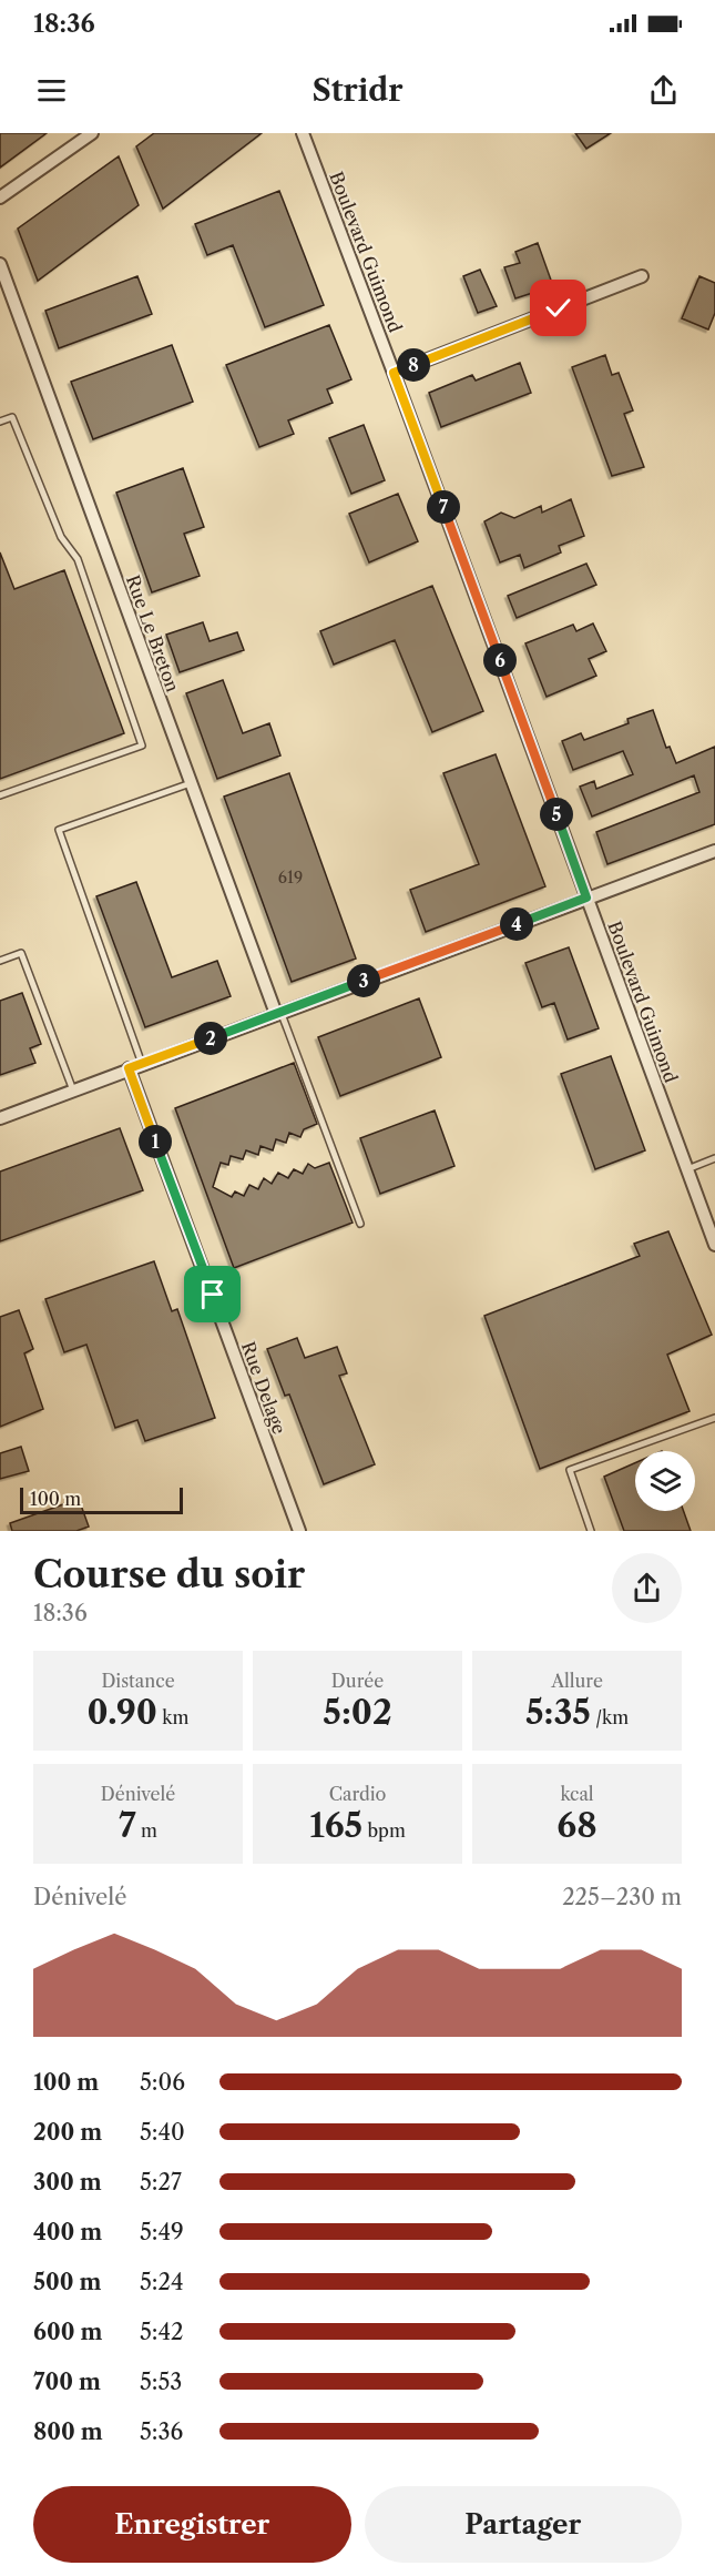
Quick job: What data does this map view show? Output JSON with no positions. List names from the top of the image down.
{
  "streets": {
    "street": ["Boulevard Guimond", "Rue Le Breton", "Rue Delage"]
  },
  "house_numbers": ["619"],
  "scale_bar": "100 m",
  "page": {
    "status": "18:36",
    "header": "Stridr",
    "pins": [
      "8",
      "7",
      "6",
      "5",
      "4",
      "3",
      "2",
      "1"
    ],
    "scale": "100 m",
    "heading": ["Course du soir", "18:36"],
    "stats": [
      ["Distance", "0.90 km"],
      ["Durée", "5:02"],
      ["Allure", "5:35 /km"],
      ["Dénivelé", "7 m"],
      ["Cardio", "165 bpm"],
      ["kcal", "68"]
    ],
    "chart": ["Dénivelé", "225–230 m"],
    "list": [
      {
        "name": "100 m",
        "note": "5:06"
      },
      {
        "name": "200 m",
        "note": "5:40"
      },
      {
        "name": "300 m",
        "note": "5:27"
      },
      {
        "name": "400 m",
        "note": "5:49"
      },
      {
        "name": "500 m",
        "note": "5:24"
      },
      {
        "name": "600 m",
        "note": "5:42"
      },
      {
        "name": "700 m",
        "note": "5:53"
      },
      {
        "name": "800 m",
        "note": "5:36"
      }
    ],
    "buttons": ["Enregistrer", "Partager"]
  }
}
